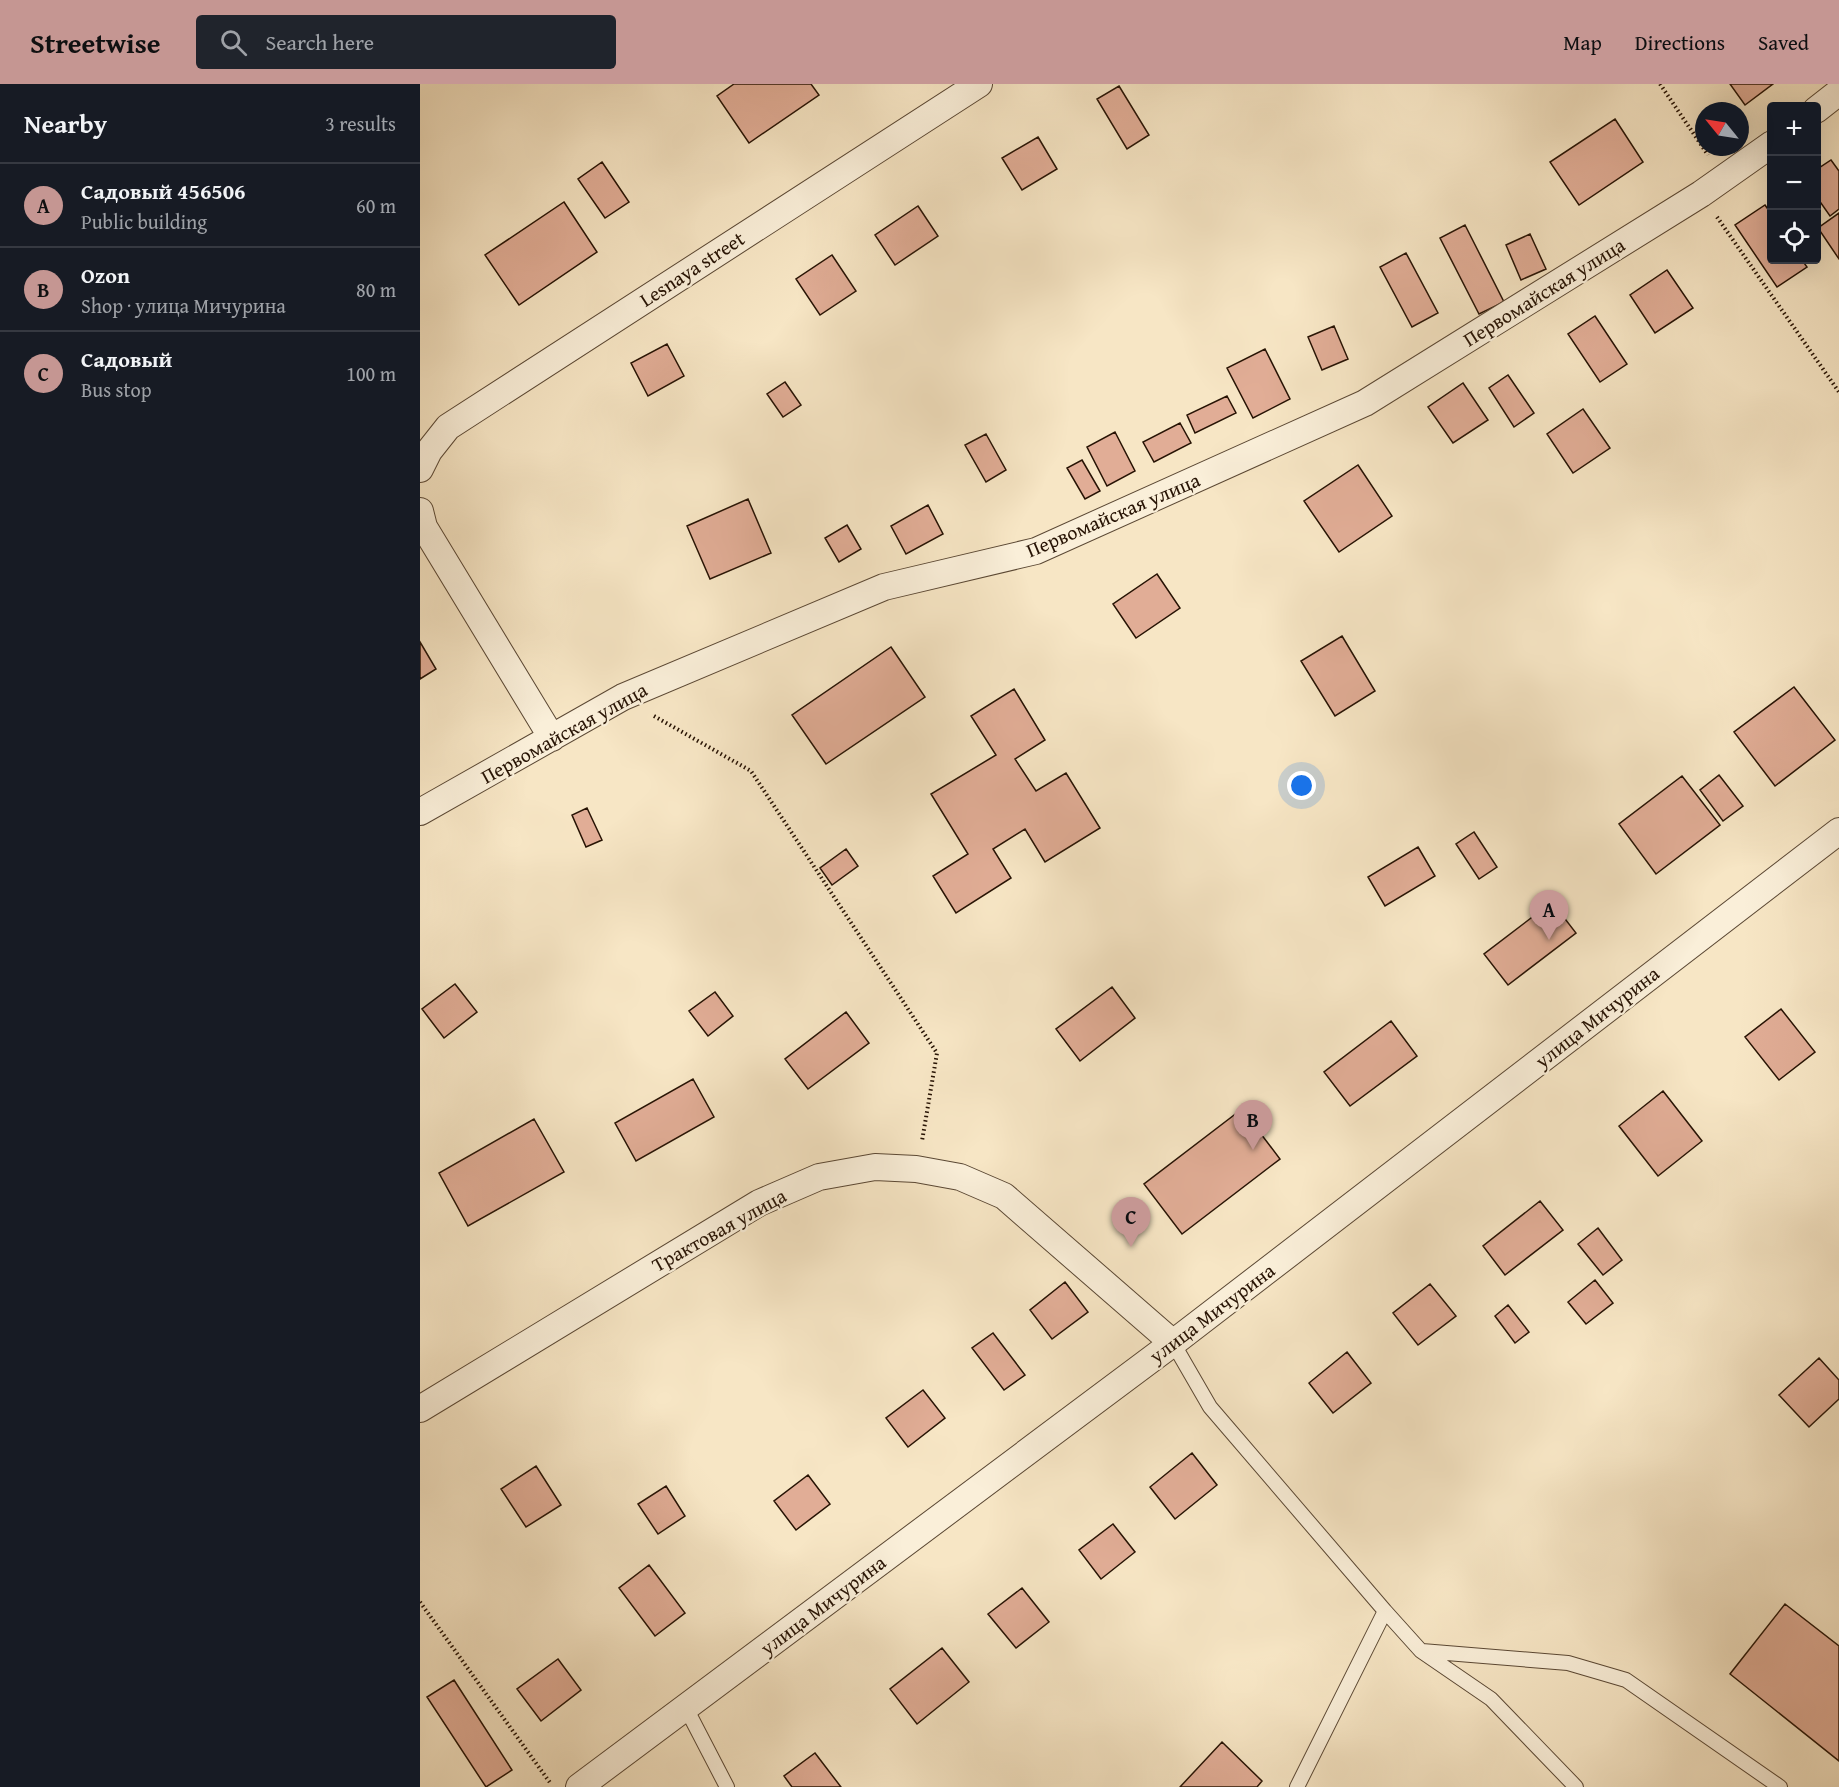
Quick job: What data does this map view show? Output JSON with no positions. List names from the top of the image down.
{
  "streets": {
    "street": [
      "Lesnaya street",
      "Первомайская улица",
      "улица Мичурина",
      "Трактовая улица"
    ]
  },
  "crossings": [
    ["улица Мичурина", "Трактовая улица"]
  ],
  "north": "top left",
  "page": {
    "header": "Streetwise",
    "search": "Search here",
    "nav": ["Map", "Directions", "Saved"],
    "heading": ["Nearby", "3 results"],
    "map_buttons": ["+", "−"],
    "list": [
      {
        "mark": "A",
        "name": "Садовый 456506",
        "note": "Public building",
        "value": "60 m"
      },
      {
        "mark": "B",
        "name": "Ozon",
        "note": "Shop · улица Мичурина",
        "value": "80 m"
      },
      {
        "mark": "C",
        "name": "Садовый",
        "note": "Bus stop",
        "value": "100 m"
      }
    ],
    "pins": ["A", "B", "C"]
  }
}
